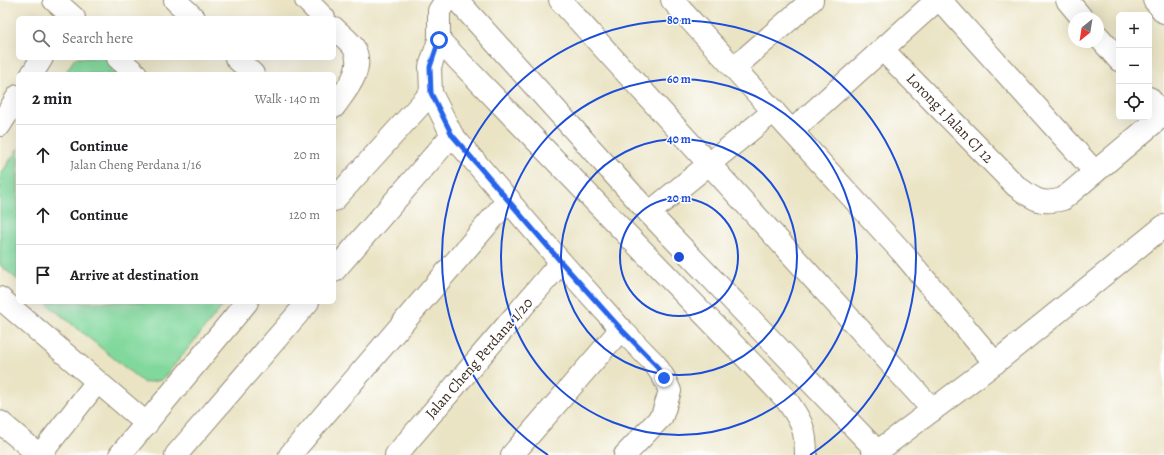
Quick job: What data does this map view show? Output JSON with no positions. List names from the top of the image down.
{
  "streets": {
    "street": ["Lorong 1 Jalan CJ 12", "Jalan Cheng Perdana 1/20"]
  },
  "north": "bottom left",
  "page": {
    "map_buttons": ["+", "−"],
    "search": "Search here",
    "heading": ["2 min", "Walk · 140 m"],
    "list": [
      ["Continue", "Jalan Cheng Perdana 1/16", "20 m"],
      ["Continue", "120 m"],
      "Arrive at destination"
    ]
  },
  "rings": [
    "80 m",
    "60 m",
    "40 m",
    "20 m"
  ]
}
